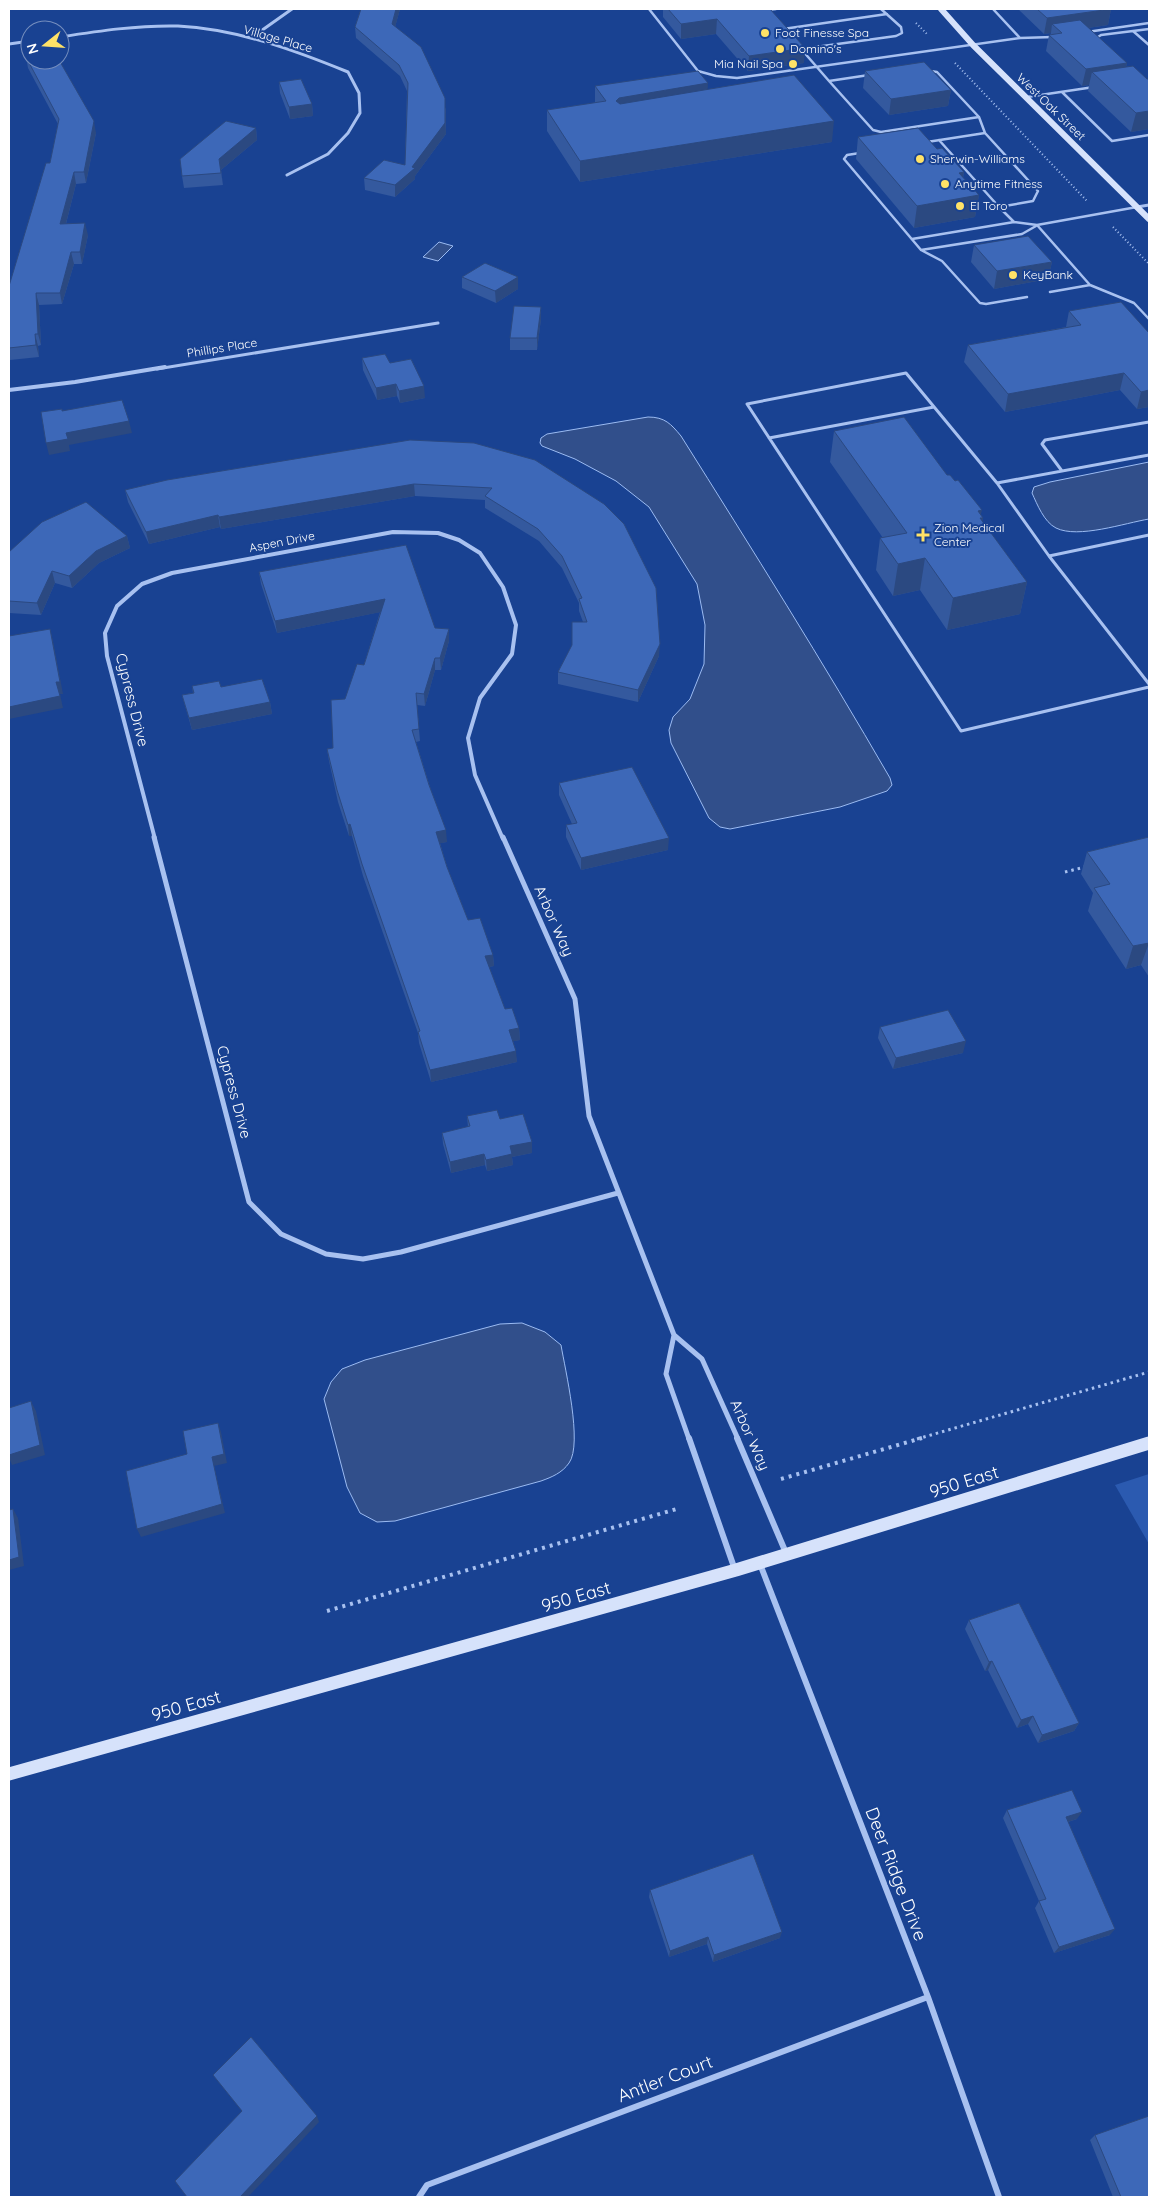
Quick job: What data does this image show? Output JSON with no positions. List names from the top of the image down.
{
  "streets": {
    "street": [
      "Village Place",
      "West Oak Street",
      "Phillips Place",
      "Aspen Drive",
      "Cypress Drive",
      "Arbor Way",
      "950 East",
      "Deer Ridge Drive",
      "Antler Court"
    ]
  },
  "crossings": [
    ["Aspen Drive", "Cypress Drive"],
    ["Aspen Drive", "Arbor Way"],
    ["Cypress Drive", "Arbor Way"],
    ["Arbor Way", "950 East"],
    ["950 East", "Deer Ridge Drive"],
    ["Deer Ridge Drive", "Antler Court"]
  ],
  "places": {
    "other": [
      "Foot Finesse Spa",
      "Domino's",
      "Mia Nail Spa",
      "Sherwin-Williams",
      "Anytime Fitness",
      "El Toro",
      "KeyBank"
    ],
    "health": ["Zion Medical Center"]
  },
  "north": "left"
}
